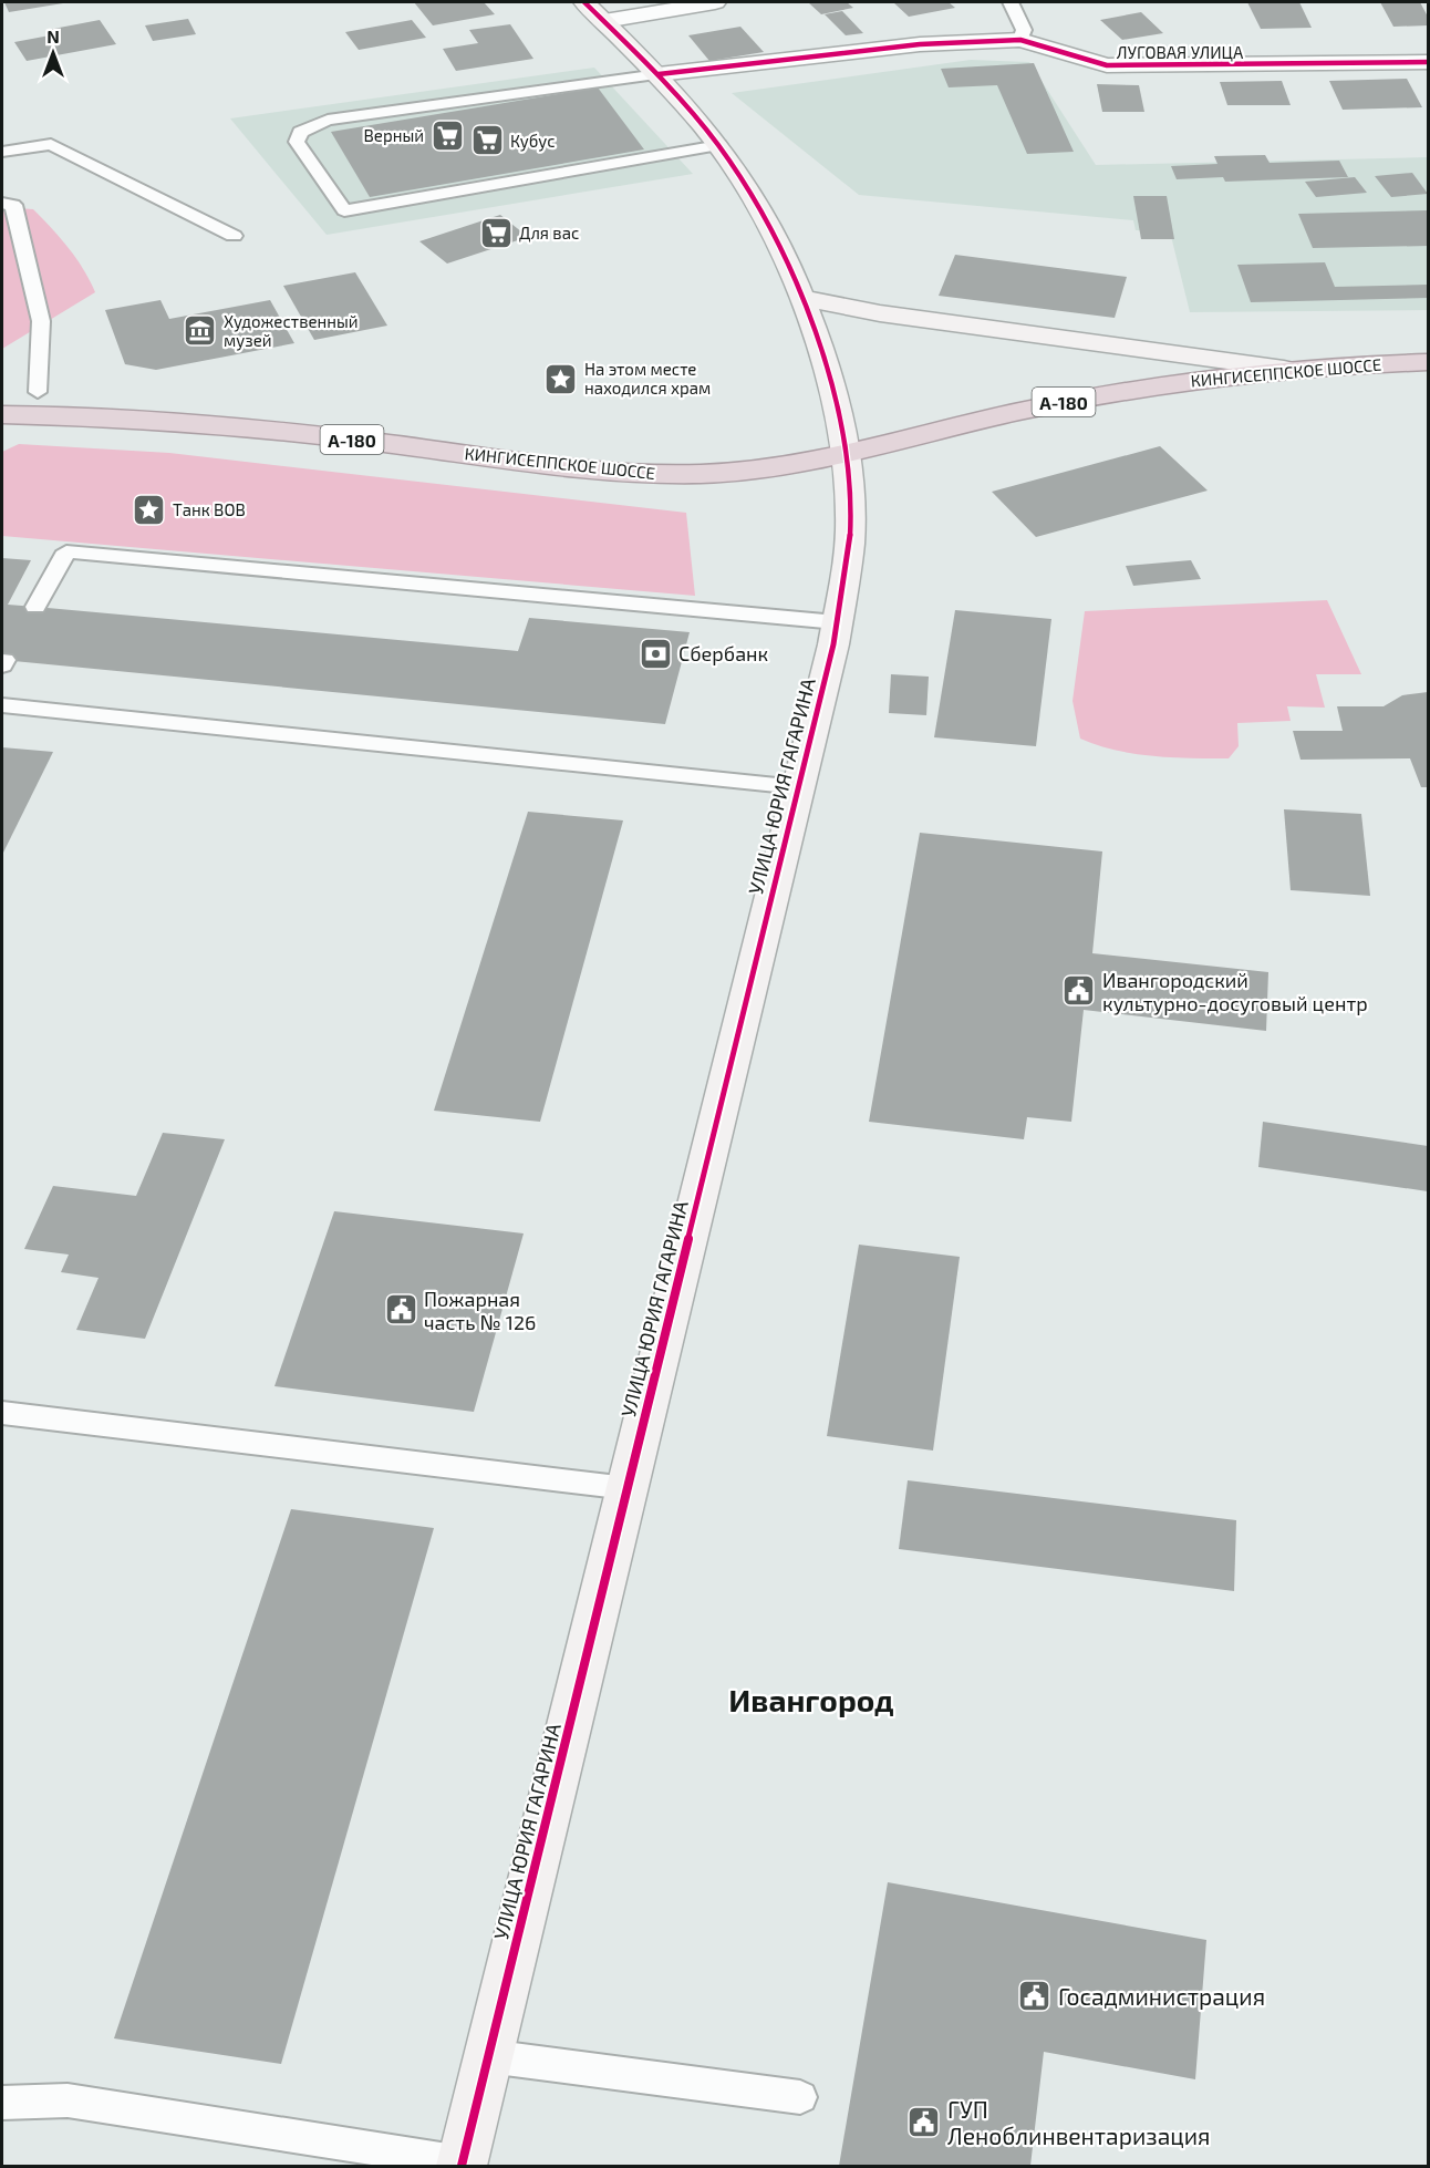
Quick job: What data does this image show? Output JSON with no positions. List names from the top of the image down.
{
  "streets": {
    "highway": ["КИНГИСЕППСКОЕ ШОССЕ", "А-180"],
    "street": ["ЛУГОВАЯ УЛИЦА", "УЛИЦА ЮРИЯ ГАГАРИНА"]
  },
  "crossings": [
    ["ЛУГОВАЯ УЛИЦА", "УЛИЦА ЮРИЯ ГАГАРИНА"],
    ["КИНГИСЕППСКОЕ ШОССЕ", "УЛИЦА ЮРИЯ ГАГАРИНА"]
  ],
  "districts": ["Ивангород"],
  "places": {
    "supermarket": ["Верный", "Кубус", "Для вас"],
    "museum": ["Художественный музей"],
    "place": ["На этом месте находился храм", "Танк ВОВ"],
    "bank": ["Сбербанк"],
    "public building": [
      "Ивангородский культурно-досуговый центр",
      "Пожарная часть № 126",
      "Госадминистрация",
      "ГУП Леноблинвентаризация"
    ]
  },
  "north": "top"
}
